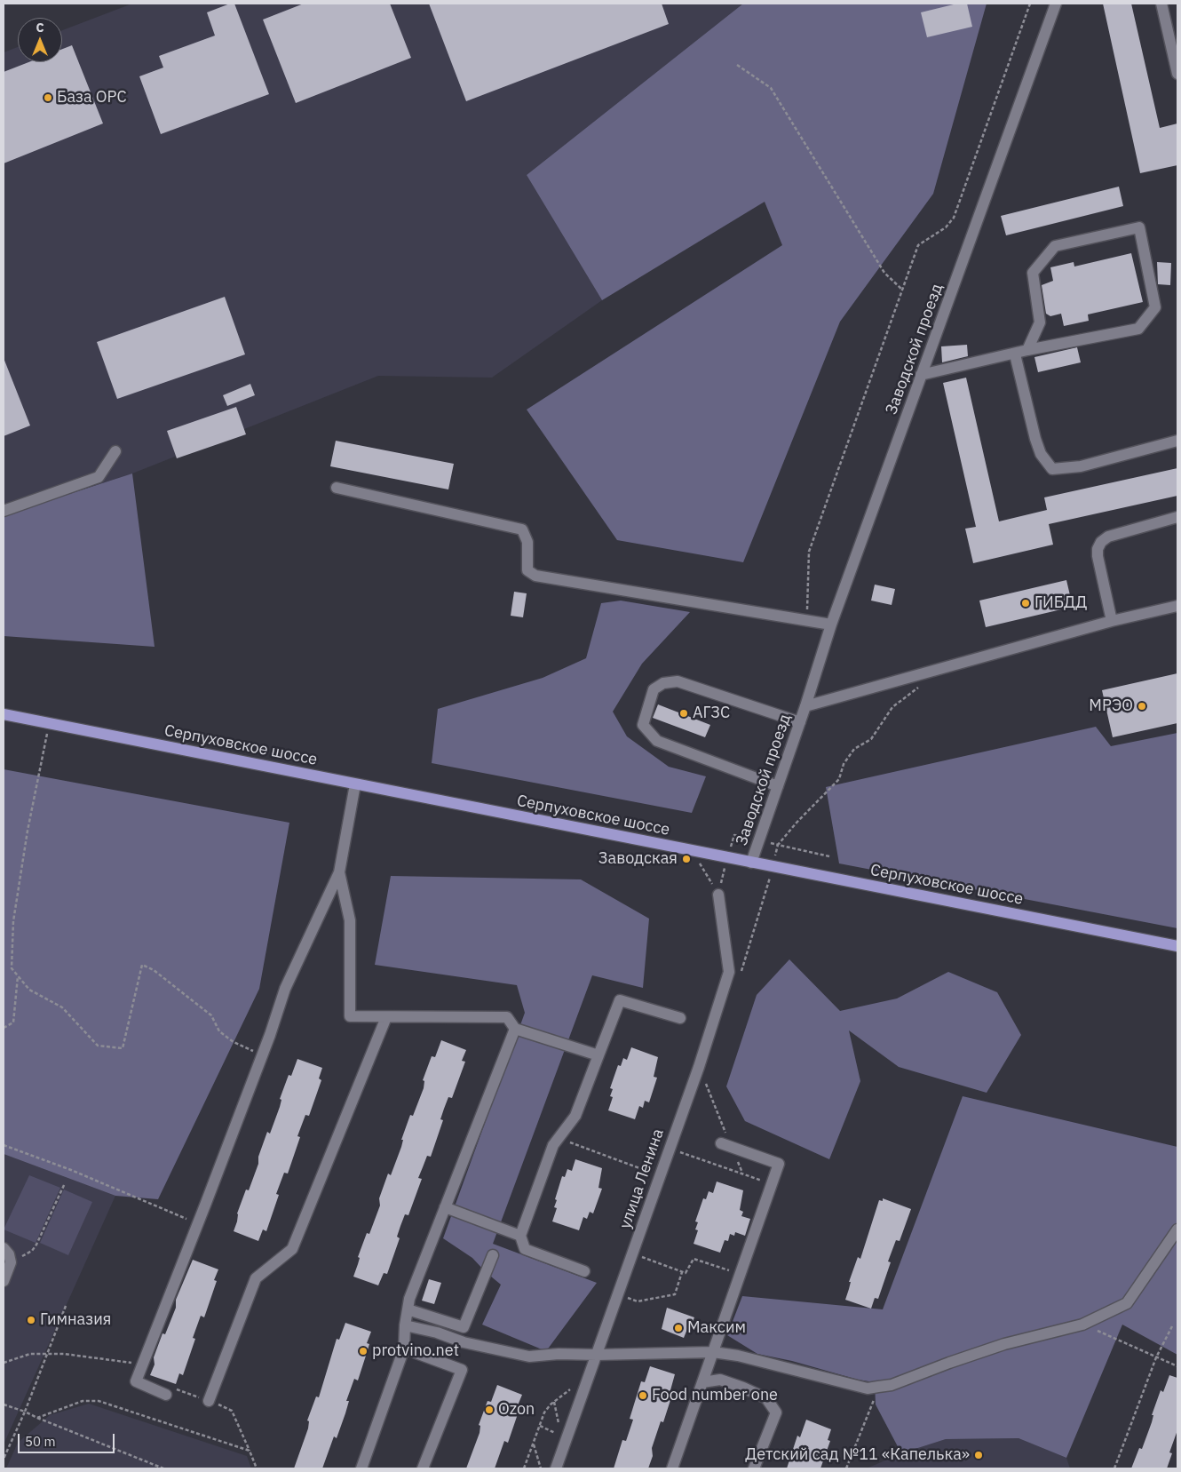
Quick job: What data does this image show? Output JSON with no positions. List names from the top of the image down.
{
  "streets": {
    "main road": ["Серпуховское шоссе"],
    "street": ["Заводской проезд", "улица Ленина"]
  },
  "crossings": [
    ["Заводской проезд", "Серпуховское шоссе"]
  ],
  "places": [
    "База ОРС",
    "ГИБДД",
    "МРЭО",
    "АГЗС",
    "Заводская",
    "Гимназия",
    "Максим",
    "protvino.net",
    "Food number one",
    "Ozon",
    "Детский сад №11 «Капелька»"
  ],
  "scale_bar": "50 m",
  "north": "top"
}
